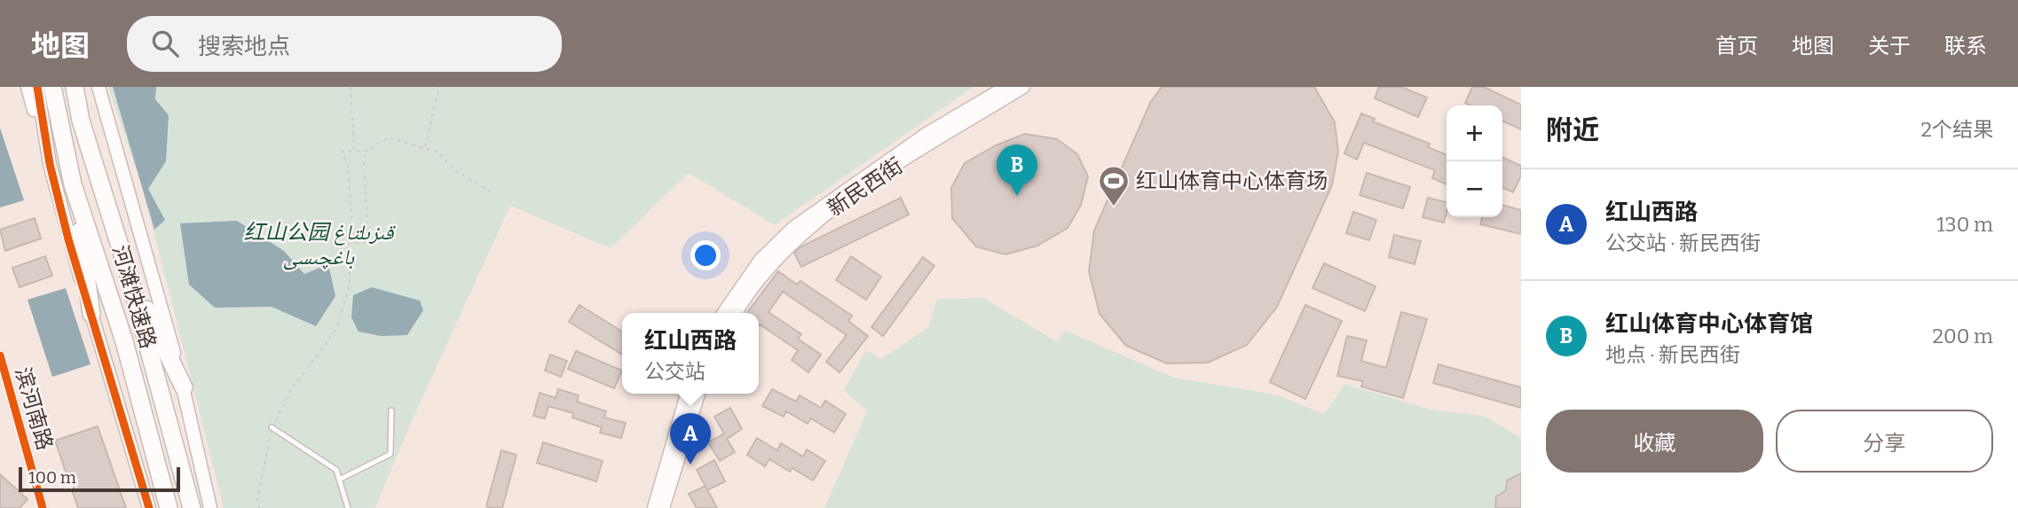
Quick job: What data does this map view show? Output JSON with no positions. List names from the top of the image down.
{
  "streets": {
    "highway": ["河滩快速路"],
    "main road": ["新民西街"],
    "street": ["滨河南路"]
  },
  "parks": ["红山公园 قىزىلتاغ باغچىسى"],
  "places": {
    "sports": ["红山体育中心体育场"]
  },
  "scale_bar": "100 m",
  "page": {
    "header": "地图",
    "search": "搜索地点",
    "nav": [
      "首页",
      "地图",
      "关于",
      "联系"
    ],
    "heading": ["附近", "2个结果"],
    "map_buttons": ["+", "−"],
    "pins": ["B", "A"],
    "list": [
      {
        "mark": "A",
        "name": "红山西路",
        "note": "公交站 · 新民西街",
        "value": "130 m"
      },
      {
        "mark": "B",
        "name": "红山体育中心体育馆",
        "note": "地点 · 新民西街",
        "value": "200 m"
      }
    ],
    "popup": ["红山西路", "公交站"],
    "buttons": ["收藏", "分享"],
    "scale": "100 m"
  }
}
